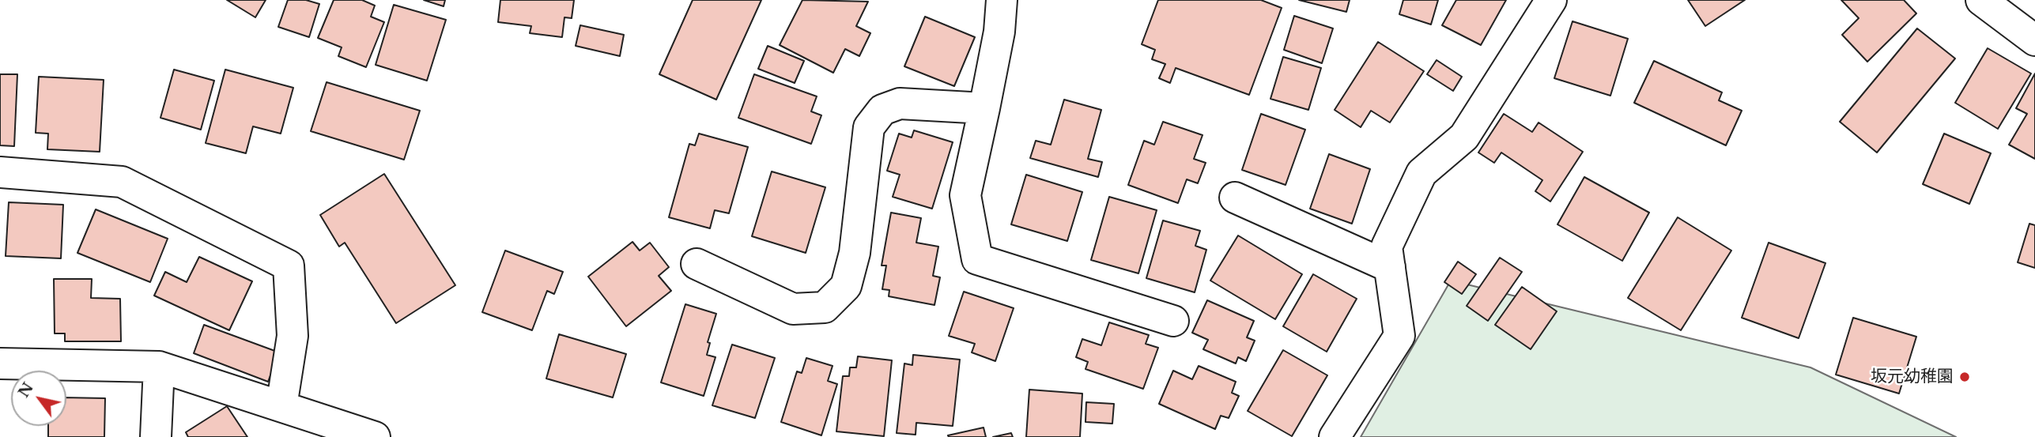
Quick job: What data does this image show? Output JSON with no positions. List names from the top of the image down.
{
  "places": ["坂元幼稚園"],
  "north": "top left"
}
